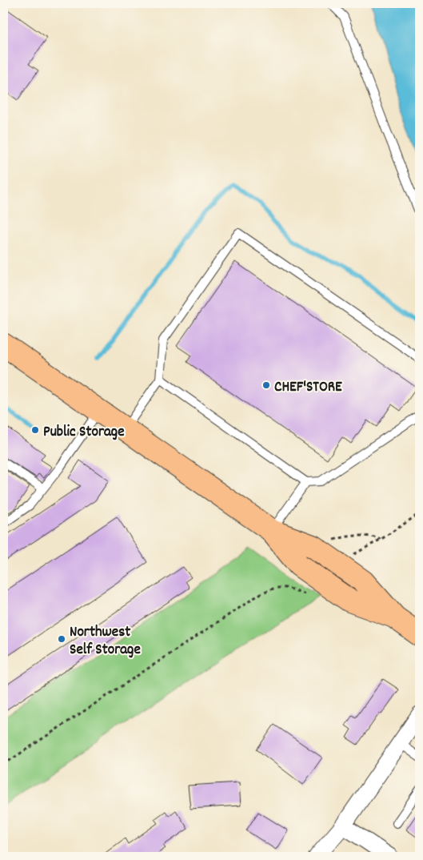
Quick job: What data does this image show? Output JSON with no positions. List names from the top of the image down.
{
  "places": ["CHEF'STORE", "Public Storage", "Northwest Self Storage"]
}
